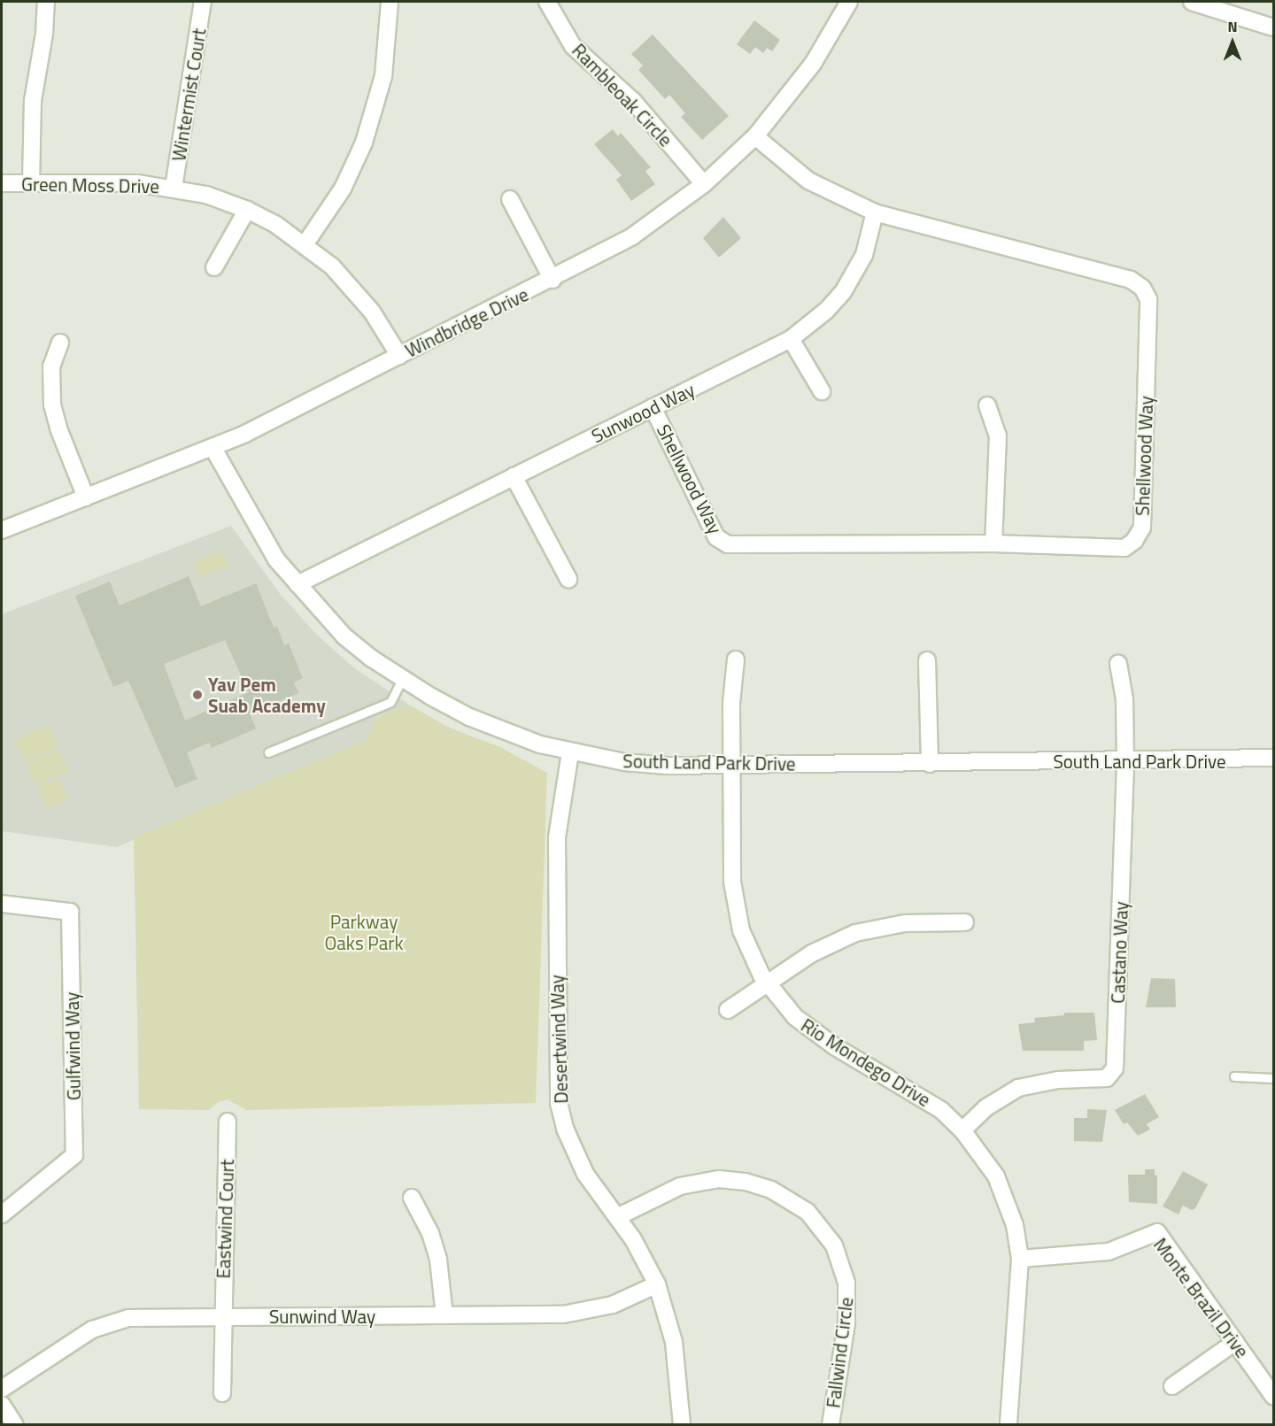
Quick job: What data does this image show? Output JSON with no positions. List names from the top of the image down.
{
  "streets": {
    "street": [
      "Wintermist Court",
      "Rambleoak Circle",
      "Green Moss Drive",
      "Windbridge Drive",
      "Sunwood Way",
      "Shellwood Way",
      "South Land Park Drive",
      "Castano Way",
      "Desertwind Way",
      "Gulfwind Way",
      "Rio Mondego Drive",
      "Eastwind Court",
      "Monte Brazil Drive",
      "Sunwind Way",
      "Fallwind Circle"
    ]
  },
  "crossings": [
    ["Wintermist Court", "Green Moss Drive"],
    ["Rambleoak Circle", "Windbridge Drive"],
    ["Green Moss Drive", "Windbridge Drive"],
    ["Windbridge Drive", "Shellwood Way"],
    ["Windbridge Drive", "South Land Park Drive"],
    ["Sunwood Way", "Shellwood Way"],
    ["Sunwood Way", "South Land Park Drive"],
    ["South Land Park Drive", "Castano Way"],
    ["South Land Park Drive", "Desertwind Way"],
    ["South Land Park Drive", "Rio Mondego Drive"],
    ["Castano Way", "Rio Mondego Drive"],
    ["Desertwind Way", "Sunwind Way"],
    ["Desertwind Way", "Fallwind Circle"],
    ["Rio Mondego Drive", "Monte Brazil Drive"],
    ["Eastwind Court", "Sunwind Way"]
  ],
  "parks": ["Parkway Oaks Park"],
  "places": ["Yav Pem Suab Academy"],
  "north": "top"
}
